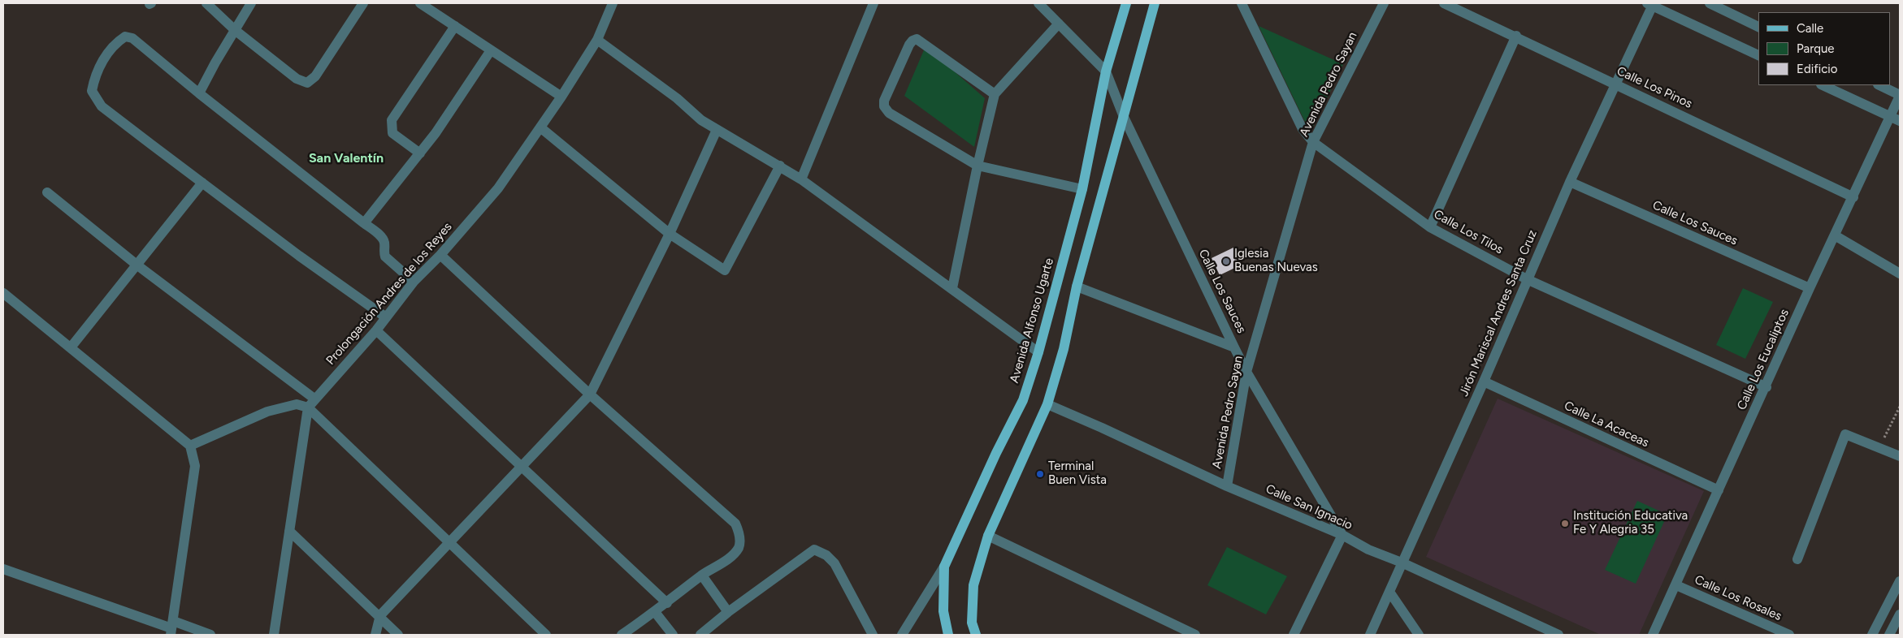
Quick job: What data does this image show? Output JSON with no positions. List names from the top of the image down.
{
  "streets": {
    "main road": ["Avenida Alfonso Ugarte"],
    "street": [
      "Avenida Pedro Sayan",
      "Calle Los Pinos",
      "Calle Los Sauces",
      "Calle Los Tilos",
      "Prolongación Andres de los Reyes",
      "Jirón Mariscal Andres Santa Cruz",
      "Calle Los Eucaliptos",
      "Calle La Acaceas",
      "Calle San Ignacio",
      "Calle Los Rosales"
    ]
  },
  "crossings": [
    ["Avenida Pedro Sayan", "Calle Los Sauces"],
    ["Avenida Pedro Sayan", "Calle Los Tilos"],
    ["Avenida Pedro Sayan", "Calle San Ignacio"],
    ["Calle Los Pinos", "Jirón Mariscal Andres Santa Cruz"],
    ["Calle Los Pinos", "Calle Los Eucaliptos"],
    ["Calle Los Sauces", "Jirón Mariscal Andres Santa Cruz"],
    ["Calle Los Sauces", "Avenida Alfonso Ugarte"],
    ["Calle Los Sauces", "Calle Los Eucaliptos"],
    ["Calle Los Sauces", "Calle San Ignacio"],
    ["Calle Los Tilos", "Jirón Mariscal Andres Santa Cruz"],
    ["Calle Los Tilos", "Calle Los Eucaliptos"],
    ["Jirón Mariscal Andres Santa Cruz", "Calle La Acaceas"],
    ["Jirón Mariscal Andres Santa Cruz", "Calle San Ignacio"],
    ["Calle Los Eucaliptos", "Calle La Acaceas"],
    ["Calle Los Eucaliptos", "Calle Los Rosales"]
  ],
  "districts": ["San Valentín"],
  "places": ["Iglesia Buenas Nuevas", "Terminal Buen Vista", "Institución Educativa Fe Y Alegria 35"],
  "legend": ["Calle", "Parque", "Edificio"]
}
